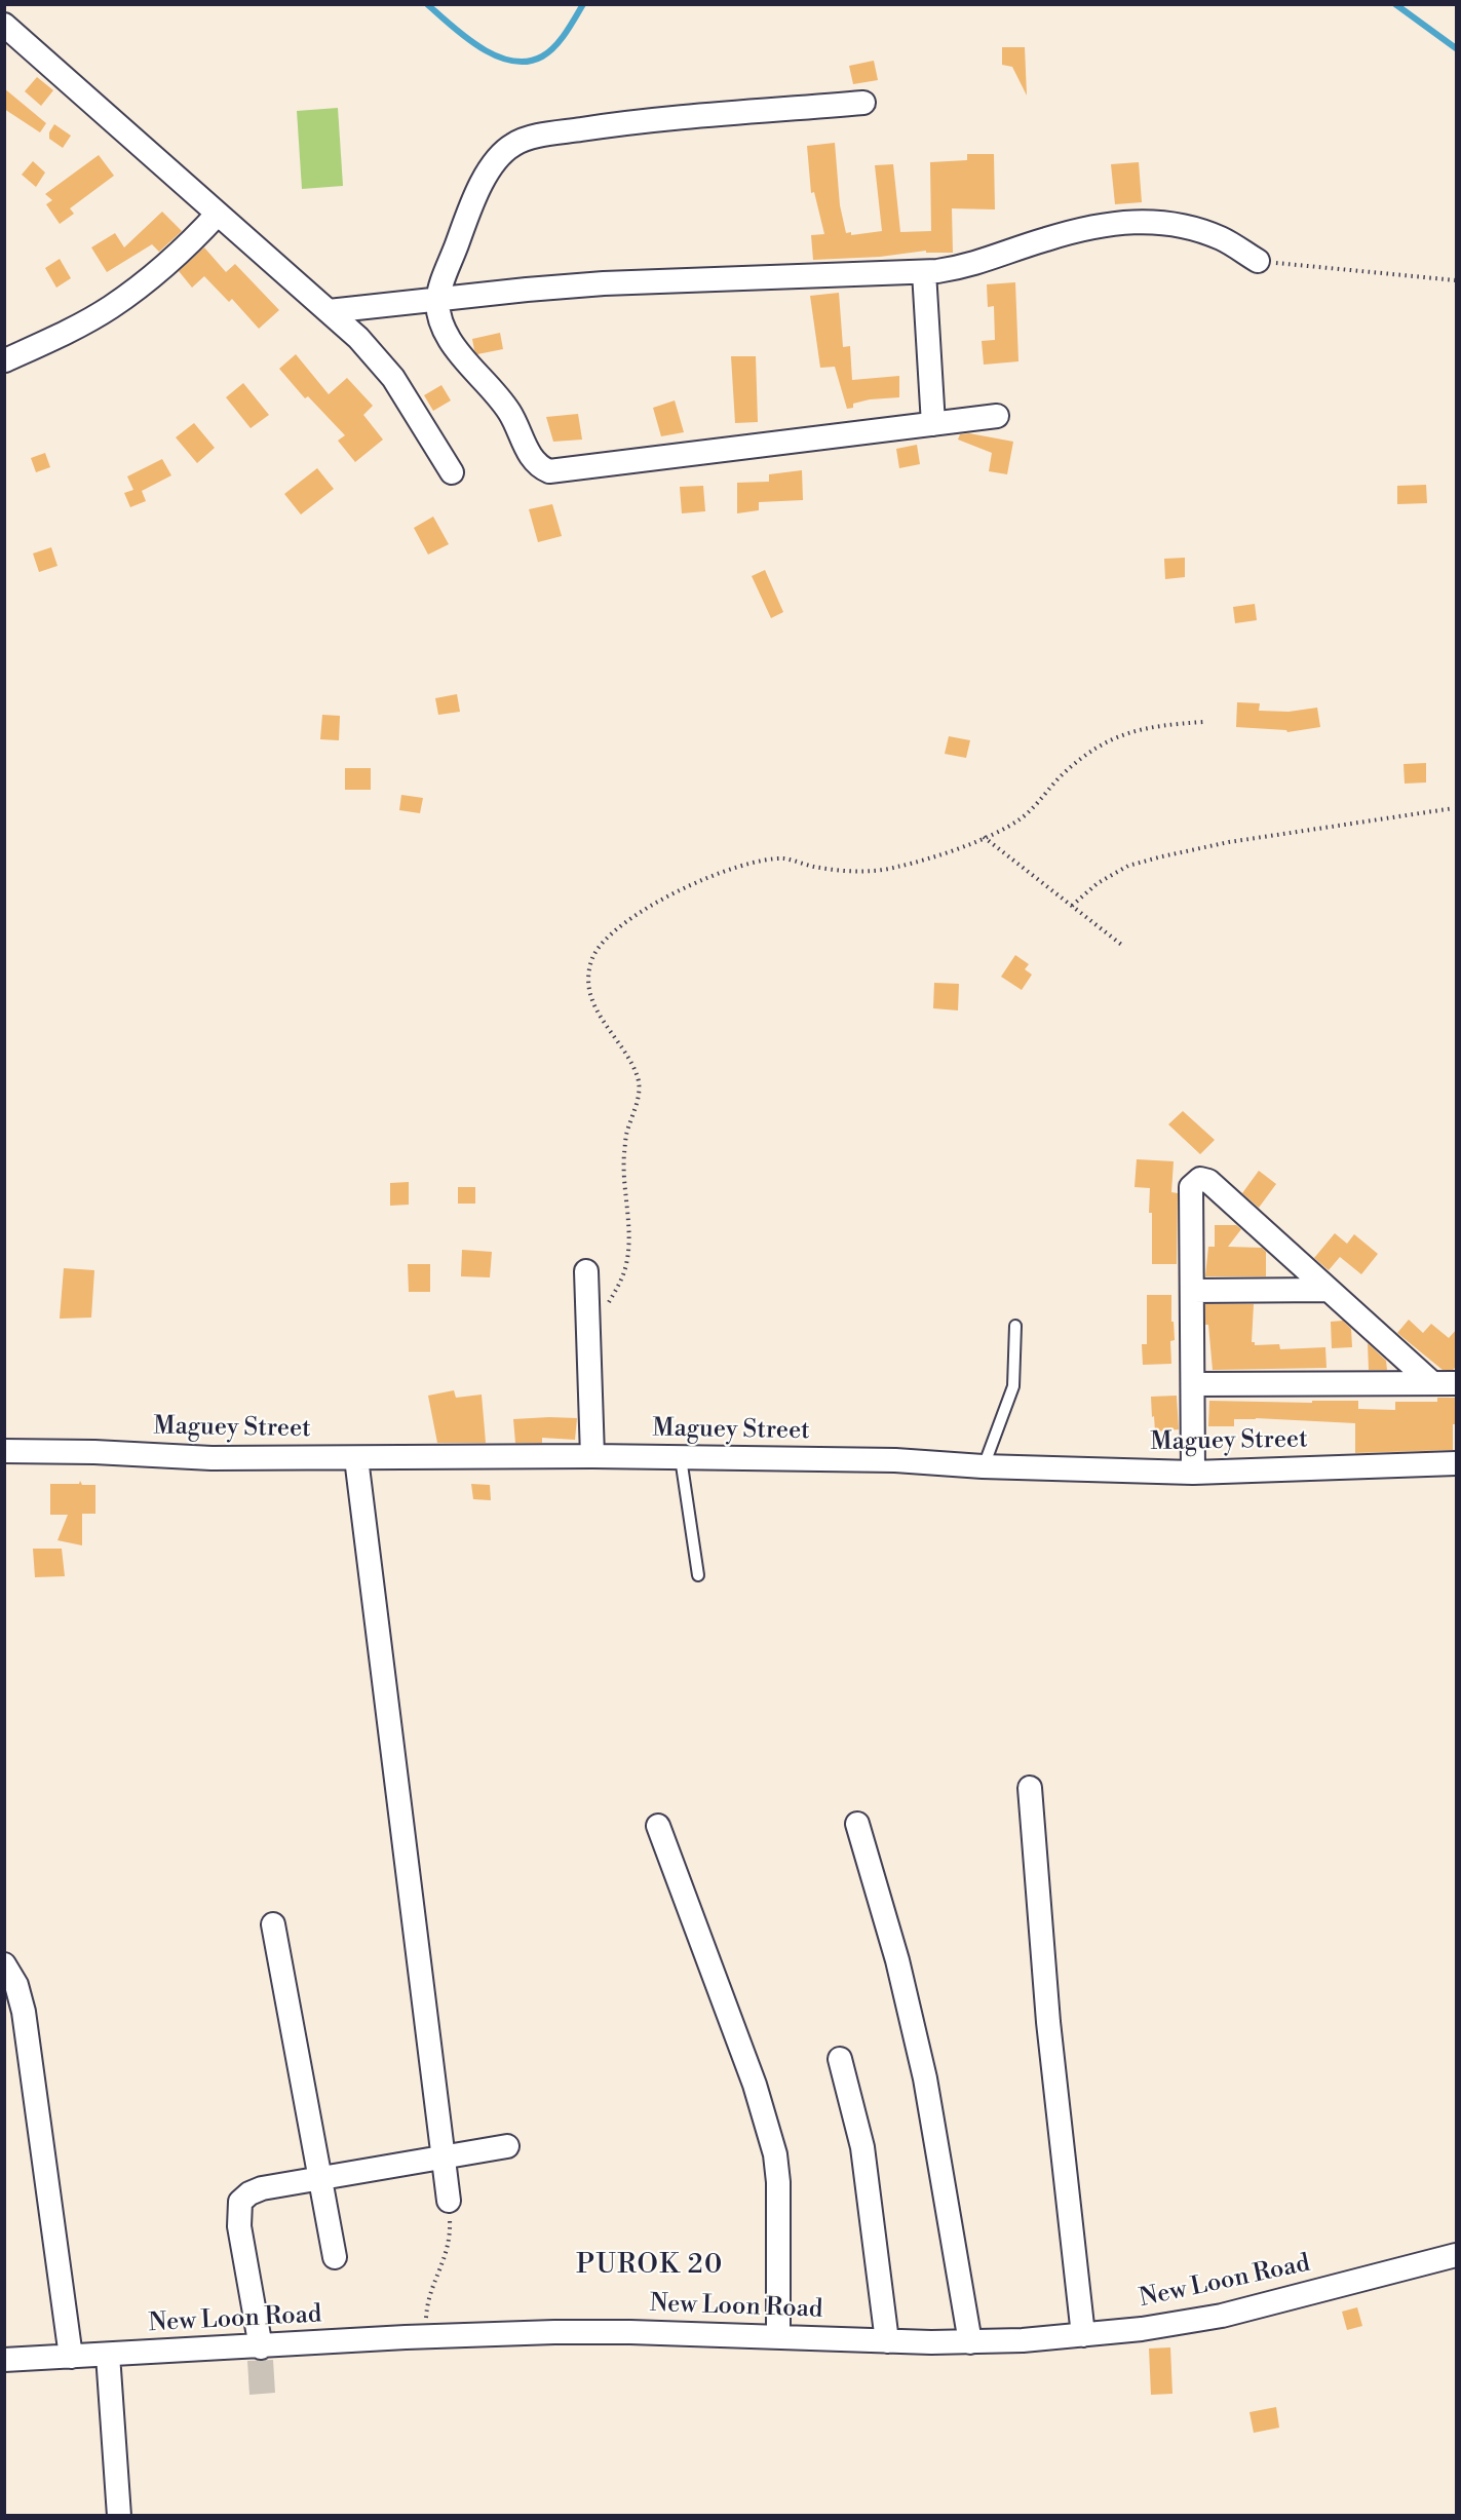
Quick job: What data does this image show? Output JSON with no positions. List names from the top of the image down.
{
  "streets": {
    "street": ["Maguey Street", "New Loon Road"]
  },
  "districts": ["PUROK 20"]
}
